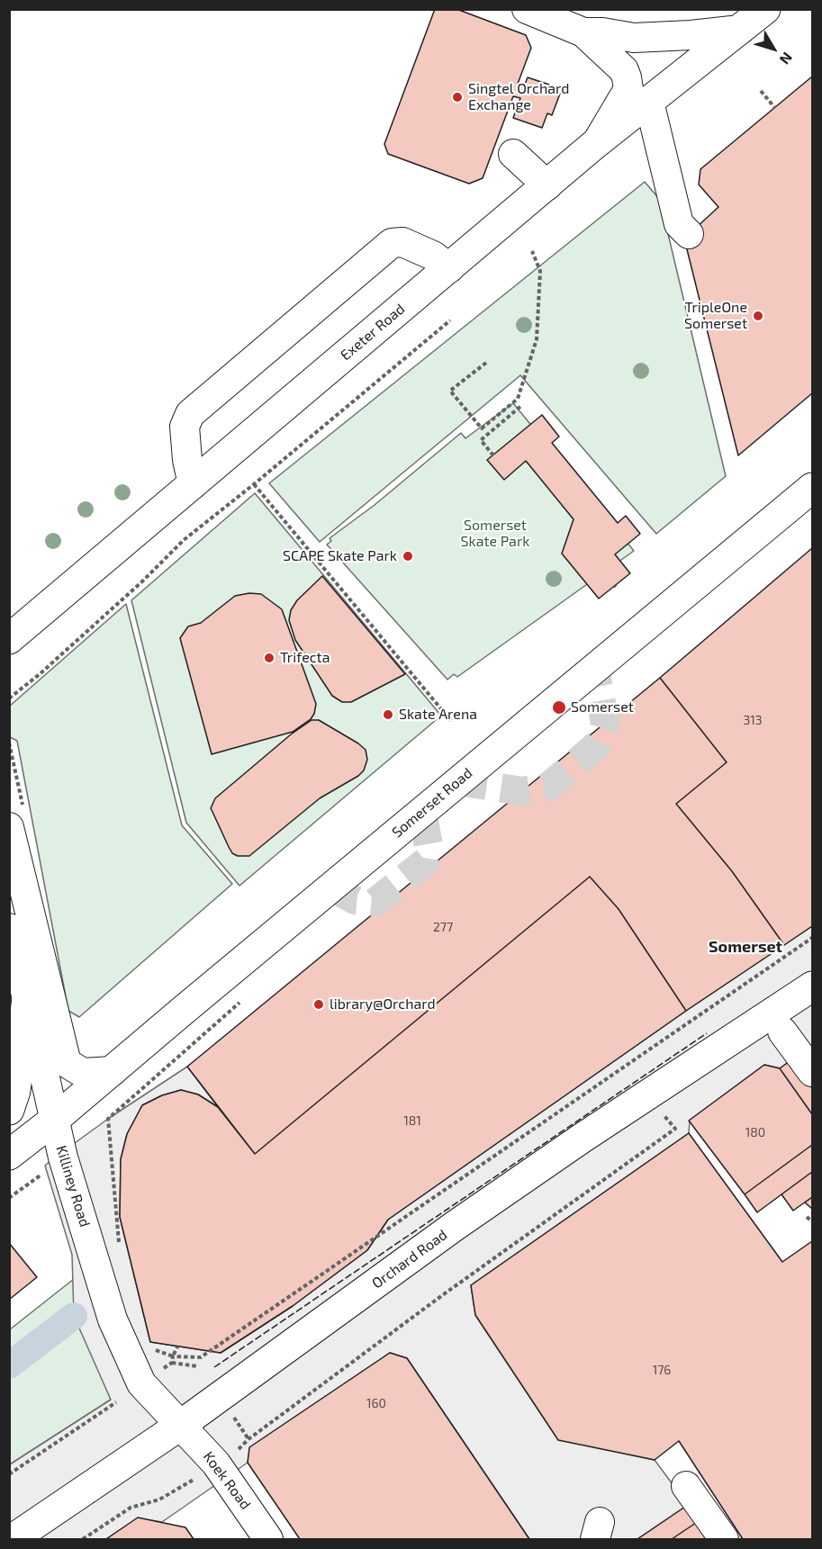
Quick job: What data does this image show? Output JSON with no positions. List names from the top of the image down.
{
  "streets": {
    "main road": ["Exeter Road", "Somerset Road", "Orchard Road"],
    "street": ["Killiney Road", "Koek Road"]
  },
  "crossings": [
    ["Somerset Road", "Killiney Road"],
    ["Killiney Road", "Orchard Road"],
    ["Killiney Road", "Koek Road"],
    ["Orchard Road", "Koek Road"]
  ],
  "districts": ["Somerset"],
  "parks": ["Somerset Skate Park"],
  "places": [
    "Singtel Orchard Exchange",
    "TripleOne Somerset",
    "SCAPE Skate Park",
    "Trifecta",
    "Somerset",
    "Skate Arena",
    "library@Orchard"
  ],
  "house_numbers": [
    "313",
    "277",
    "181",
    "180",
    "176",
    "160"
  ],
  "north": "bottom right"
}
